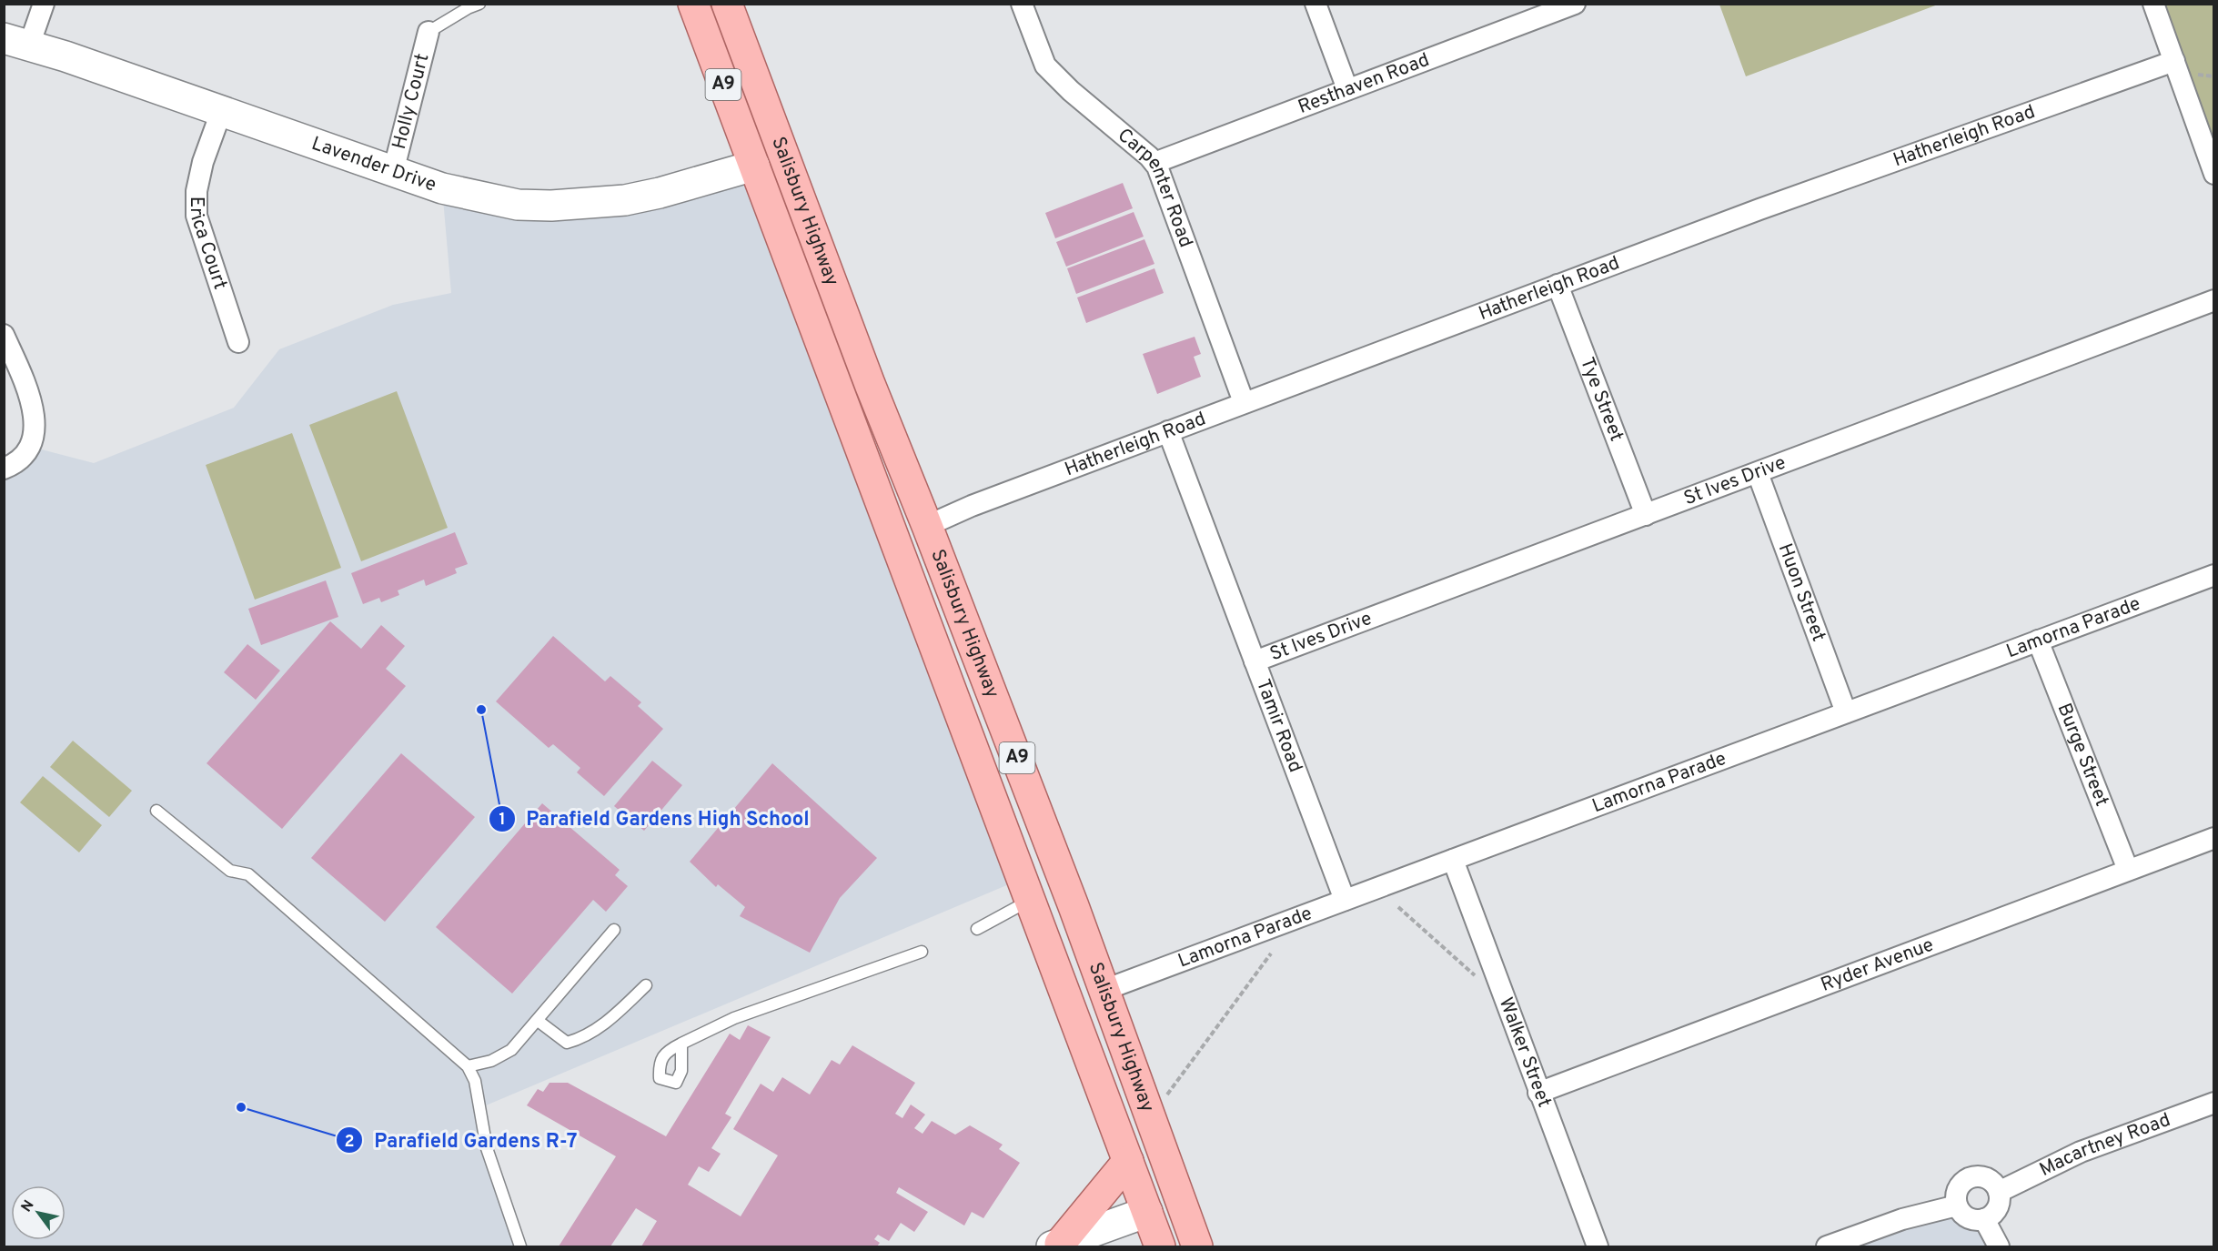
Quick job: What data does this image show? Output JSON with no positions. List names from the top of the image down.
{
  "streets": {
    "main road": ["A9", "Salisbury Highway"],
    "street": [
      "Resthaven Road",
      "Holly Court",
      "Hatherleigh Road",
      "Lavender Drive",
      "Carpenter Road",
      "Erica Court",
      "Tye Street",
      "St Ives Drive",
      "Huon Street",
      "Lamorna Parade",
      "Tamir Road",
      "Burge Street",
      "Ryder Avenue",
      "Walker Street",
      "Macartney Road"
    ]
  },
  "crossings": [
    ["Resthaven Road", "Carpenter Road"],
    ["Holly Court", "Lavender Drive"],
    ["Hatherleigh Road", "Carpenter Road"],
    ["Hatherleigh Road", "Salisbury Highway"],
    ["Hatherleigh Road", "Tye Street"],
    ["Hatherleigh Road", "Tamir Road"],
    ["Lavender Drive", "Salisbury Highway"],
    ["Lavender Drive", "Erica Court"],
    ["Salisbury Highway", "Lamorna Parade"],
    ["Tye Street", "St Ives Drive"],
    ["St Ives Drive", "Huon Street"],
    ["St Ives Drive", "Tamir Road"],
    ["Huon Street", "Lamorna Parade"],
    ["Lamorna Parade", "Tamir Road"],
    ["Lamorna Parade", "Burge Street"],
    ["Lamorna Parade", "Walker Street"],
    ["Burge Street", "Ryder Avenue"],
    ["Ryder Avenue", "Walker Street"]
  ],
  "places": ["Parafield Gardens High School", "Parafield Gardens R-7"],
  "north": "top left"
}
